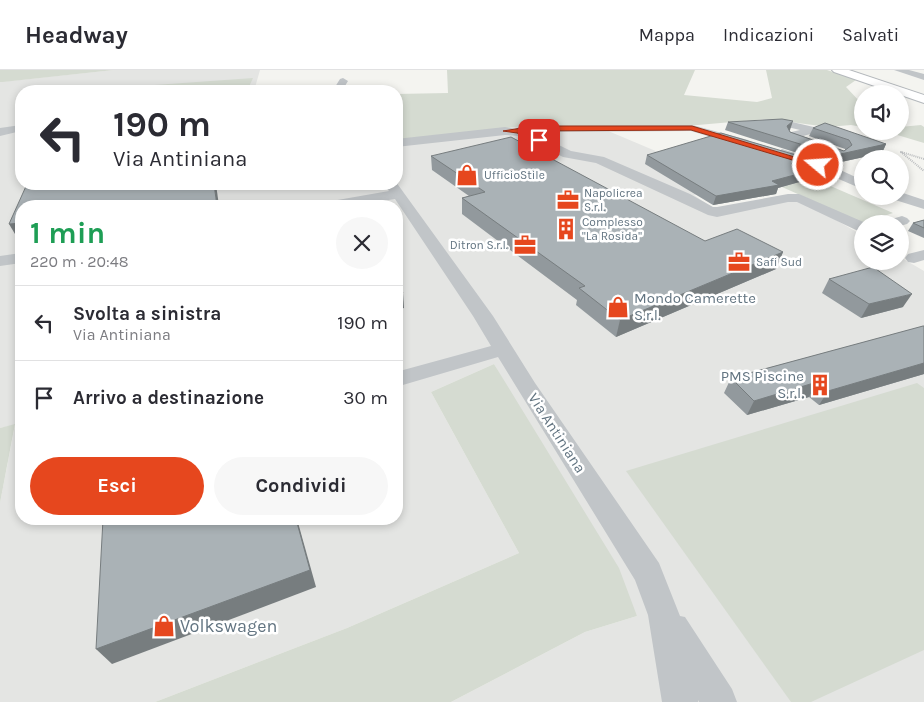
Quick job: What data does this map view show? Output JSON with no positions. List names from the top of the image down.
{
  "streets": {
    "street": ["Via Antiniana"]
  },
  "places": {
    "shop": ["UfficioStile", "Mondo Camerette S.r.l.", "Volkswagen"],
    "office": ["Napolicrea S.r.l.", "Ditron S.r.l.", "Safi Sud"],
    "building": ["Complesso \"La Rosida\"", "PMS Piscine S.r.l."]
  },
  "page": {
    "header": "Headway",
    "nav": ["Mappa", "Indicazioni", "Salvati"],
    "turn": ["190 m", "Via Antiniana"],
    "heading": ["1 min", "220 m · 20:48"],
    "list": [
      {
        "name": "Svolta a sinistra",
        "note": "Via Antiniana",
        "value": "190 m"
      },
      {
        "name": "Arrivo a destinazione",
        "value": "30 m"
      }
    ],
    "buttons": ["Esci", "Condividi"]
  }
}
